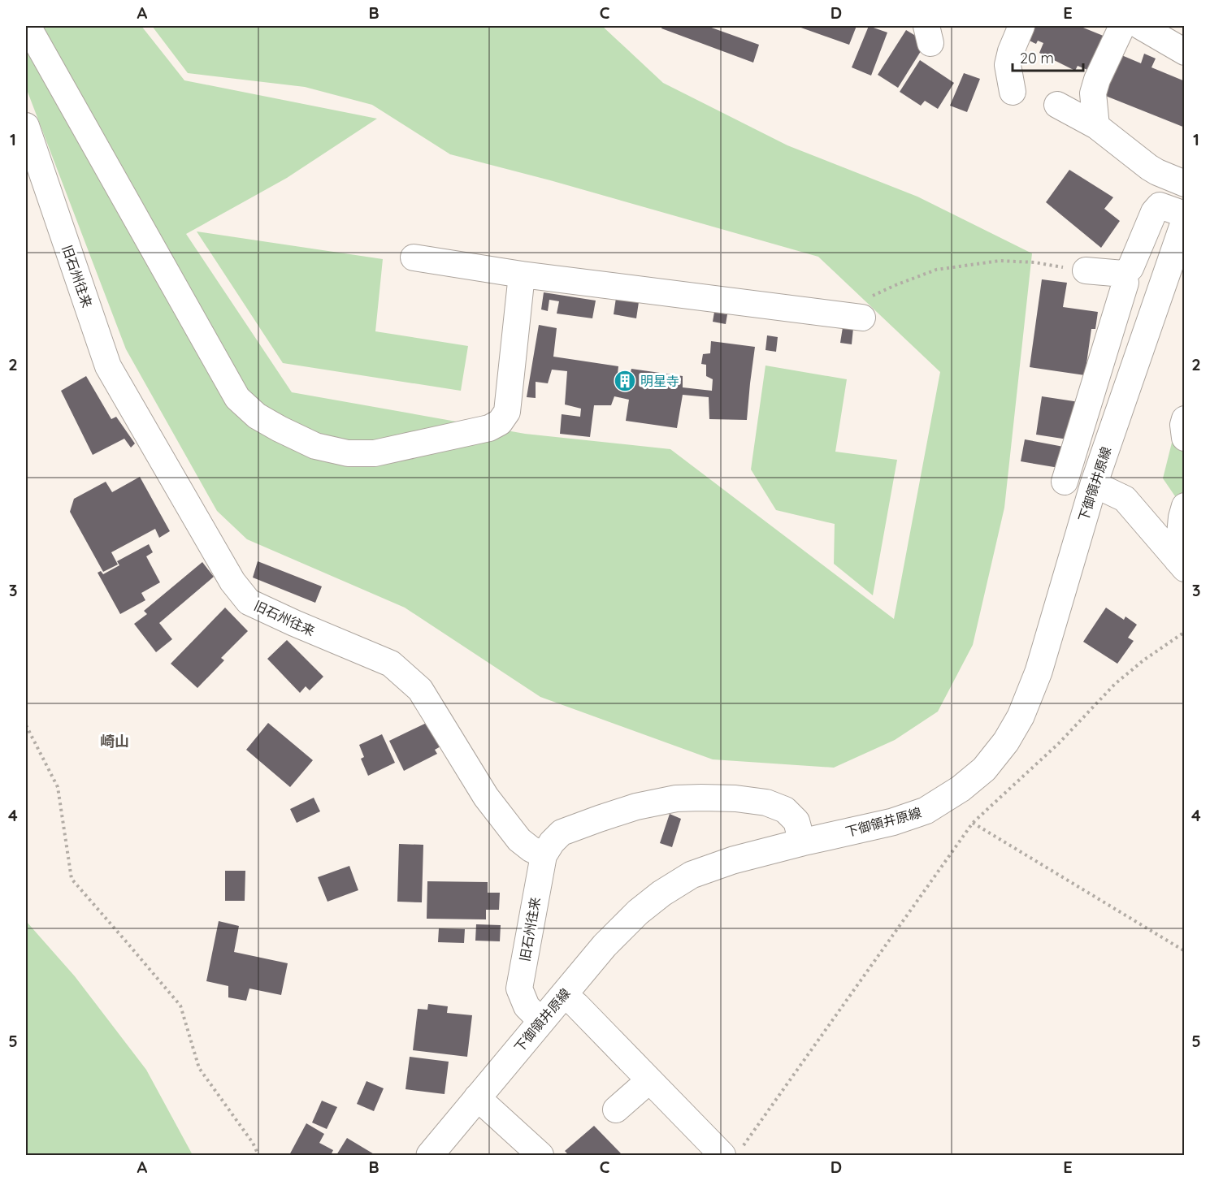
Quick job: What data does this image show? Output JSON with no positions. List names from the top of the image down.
{
  "streets": {
    "main road": ["下御領井原線"],
    "street": ["旧石州往来"]
  },
  "crossings": [
    ["旧石州往来", "下御領井原線"]
  ],
  "districts": ["崎山"],
  "places": {
    "building": ["明星寺"]
  },
  "scale_bar": "20 m",
  "grid": {
    "columns": [
      "A",
      "B",
      "C",
      "D",
      "E"
    ],
    "rows": [
      "1",
      "2",
      "3",
      "4",
      "5"
    ]
  }
}
